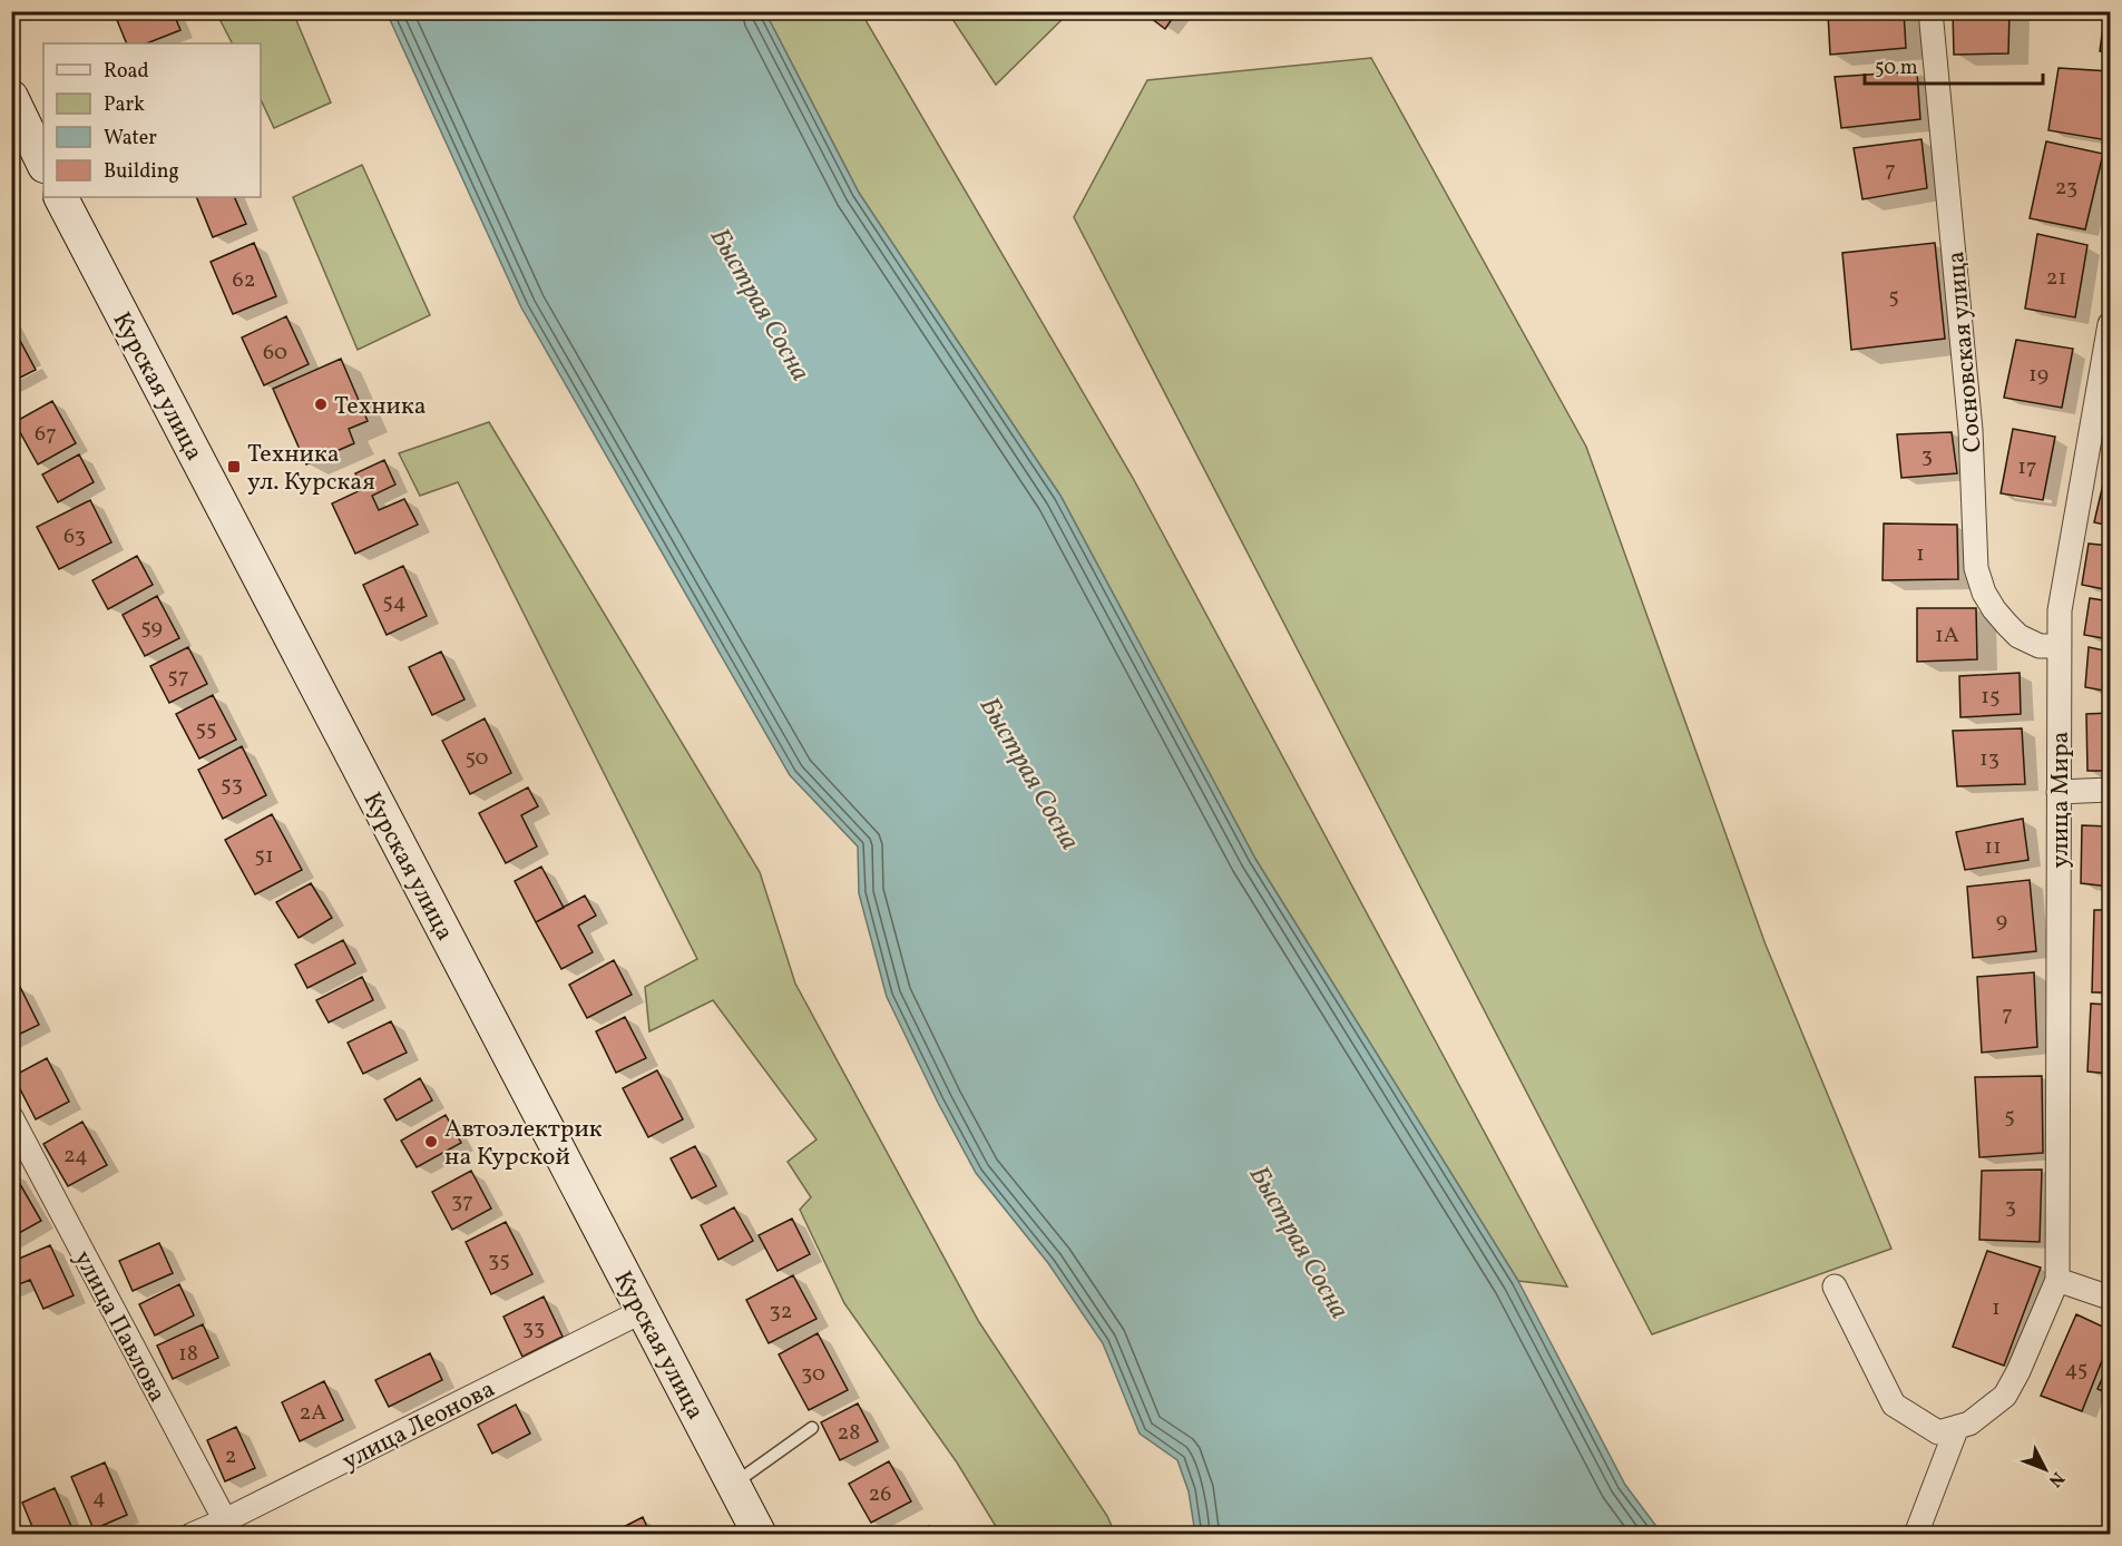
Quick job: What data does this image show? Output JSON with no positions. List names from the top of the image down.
{
  "streets": {
    "street": [
      "Сосновская улица",
      "Курская улица",
      "улица Мира",
      "улица Павлова",
      "улица Леонова"
    ]
  },
  "crossings": [
    ["Сосновская улица", "улица Мира"],
    ["Курская улица", "улица Леонова"],
    ["улица Павлова", "улица Леонова"]
  ],
  "water": ["Быстрая Сосна"],
  "places": {
    "other": ["Техника", "Автоэлектрик на Курской"],
    "transit": ["Техника ул. Курская"]
  },
  "house_numbers": [
    "7",
    "23",
    "21",
    "62",
    "5",
    "60",
    "19",
    "67",
    "3",
    "17",
    "63",
    "1",
    "54",
    "59",
    "1А",
    "57",
    "15",
    "55",
    "50",
    "13",
    "53",
    "11",
    "51",
    "9",
    "7",
    "5",
    "24",
    "37",
    "3",
    "35",
    "1",
    "32",
    "33",
    "18",
    "45",
    "30",
    "2А",
    "28",
    "2",
    "26",
    "4"
  ],
  "legend": [
    "Road",
    "Park",
    "Water",
    "Building"
  ],
  "scale_bar": "50 m",
  "north": "bottom right"
}
